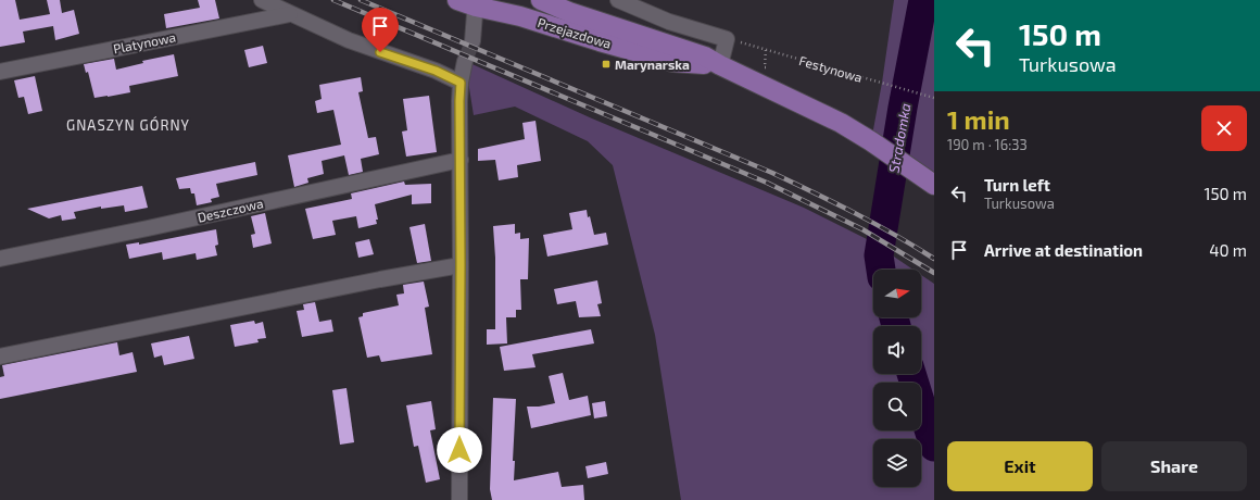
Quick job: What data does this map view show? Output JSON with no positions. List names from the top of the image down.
{
  "streets": {
    "main road": ["Przejazdowa"],
    "street": ["Platynowa", "Deszczowa"],
    "path": ["Festynowa"]
  },
  "districts": ["GNASZYN GÓRNY"],
  "water": ["Stradomka"],
  "places": {
    "transit": ["Marynarska"]
  },
  "north": "right",
  "page": {
    "turn": ["150 m", "Turkusowa"],
    "heading": ["1 min", "190 m · 16:33"],
    "list": [
      {
        "name": "Turn left",
        "note": "Turkusowa",
        "value": "150 m"
      },
      {
        "name": "Arrive at destination",
        "value": "40 m"
      }
    ],
    "buttons": ["Exit", "Share"]
  }
}
